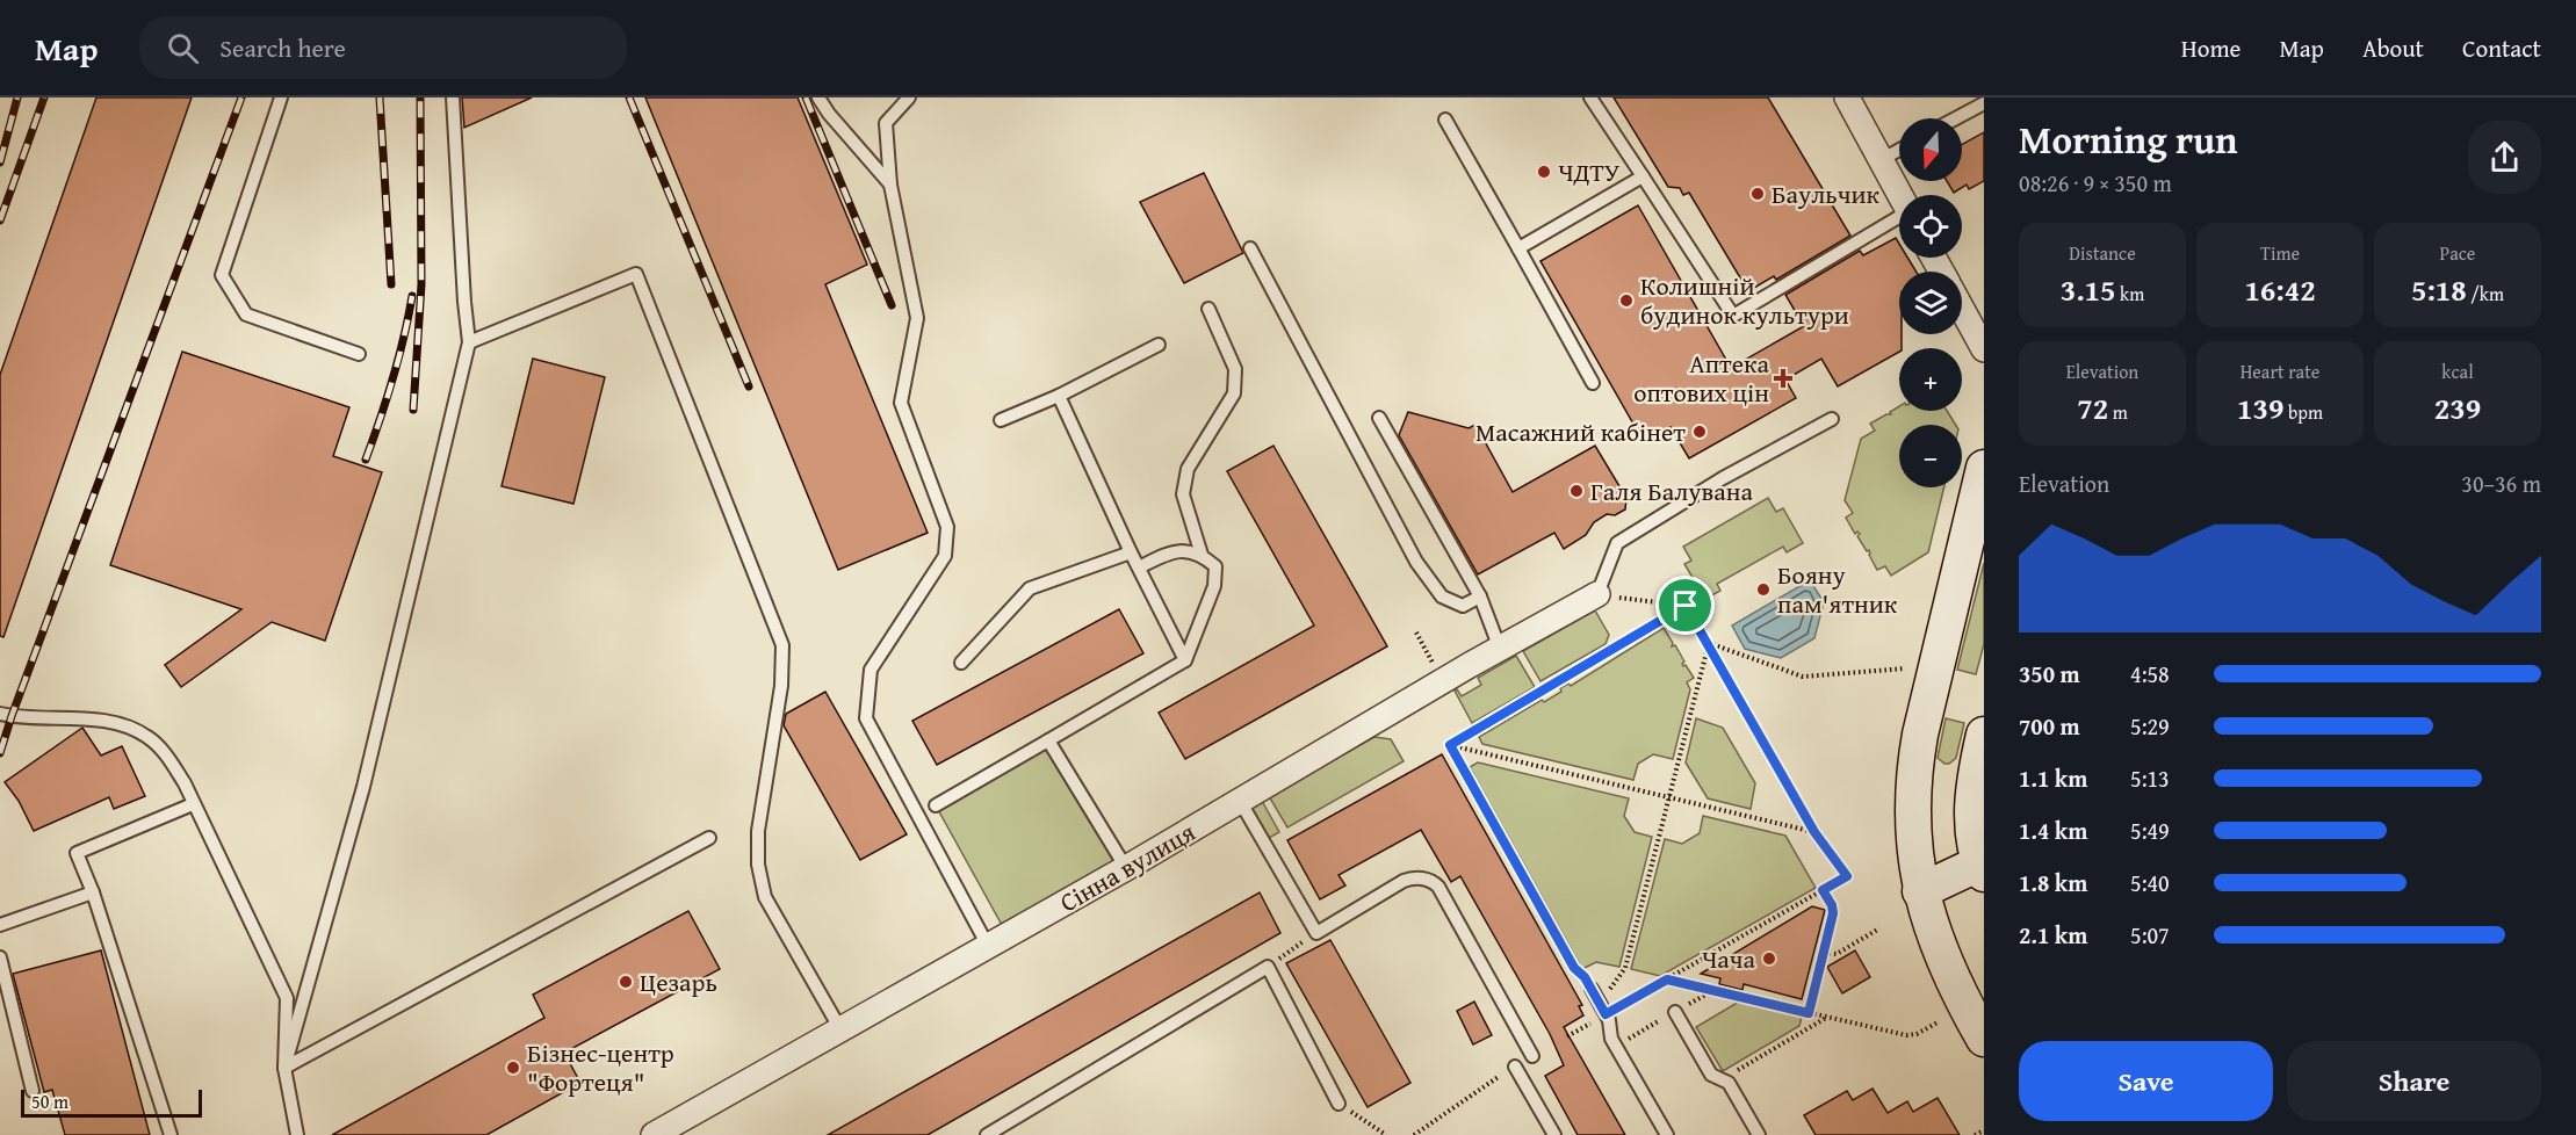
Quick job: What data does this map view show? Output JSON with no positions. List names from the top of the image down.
{
  "streets": {
    "street": ["Сінна вулиця"]
  },
  "places": {
    "other": [
      "ЧДТУ",
      "Баульчик",
      "Колишній будинок культури",
      "Масажний кабінет",
      "Галя Балувана",
      "Бояну пам'ятник",
      "Чача",
      "Цезарь",
      "Бізнес-центр \"Фортеця\""
    ],
    "health": ["Аптека оптових цін"]
  },
  "scale_bar": "50 m",
  "north": "bottom",
  "page": {
    "header": "Map",
    "search": "Search here",
    "nav": [
      "Home",
      "Map",
      "About",
      "Contact"
    ],
    "heading": ["Morning run", "08:26 · 9 × 350 m"],
    "map_buttons": ["+", "−"],
    "stats": [
      ["Distance", "3.15 km"],
      ["Time", "16:42"],
      ["Pace", "5:18 /km"],
      ["Elevation", "72 m"],
      ["Heart rate", "139 bpm"],
      ["kcal", "239"]
    ],
    "chart": ["Elevation", "30–36 m"],
    "list": [
      {
        "name": "350 m",
        "note": "4:58"
      },
      {
        "name": "700 m",
        "note": "5:29"
      },
      {
        "name": "1.1 km",
        "note": "5:13"
      },
      {
        "name": "1.4 km",
        "note": "5:49"
      },
      {
        "name": "1.8 km",
        "note": "5:40"
      },
      {
        "name": "2.1 km",
        "note": "5:07"
      }
    ],
    "buttons": ["Save", "Share"],
    "scale": "50 m"
  }
}
